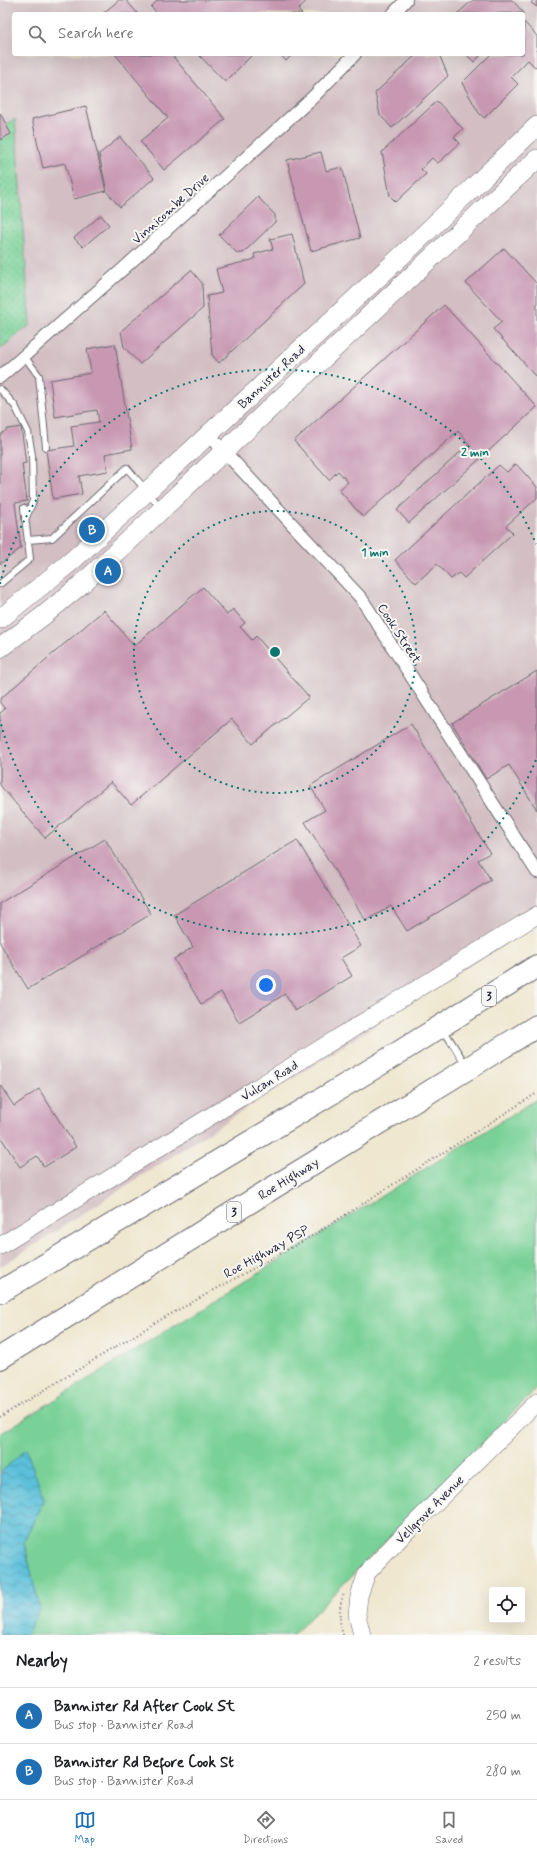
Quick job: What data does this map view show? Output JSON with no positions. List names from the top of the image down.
{
  "streets": {
    "highway": ["3", "Roe Highway"],
    "main road": ["Bannister Road"],
    "street": [
      "Vinnicombe Drive",
      "Cook Street",
      "Vulcan Road",
      "Vellgrove Avenue"
    ],
    "path": ["Roe Highway PSP"]
  },
  "crossings": [
    ["Bannister Road", "Cook Street"]
  ],
  "page": {
    "search": "Search here",
    "pins": ["B", "A"],
    "heading": ["Nearby", "2 results"],
    "list": [
      {
        "mark": "A",
        "name": "Bannister Rd After Cook St",
        "note": "Bus stop · Bannister Road",
        "value": "250 m"
      },
      {
        "mark": "B",
        "name": "Bannister Rd Before Cook St",
        "note": "Bus stop · Bannister Road",
        "value": "280 m"
      }
    ],
    "nav": ["Map", "Directions", "Saved"]
  },
  "rings": ["2 min", "1 min"]
}
